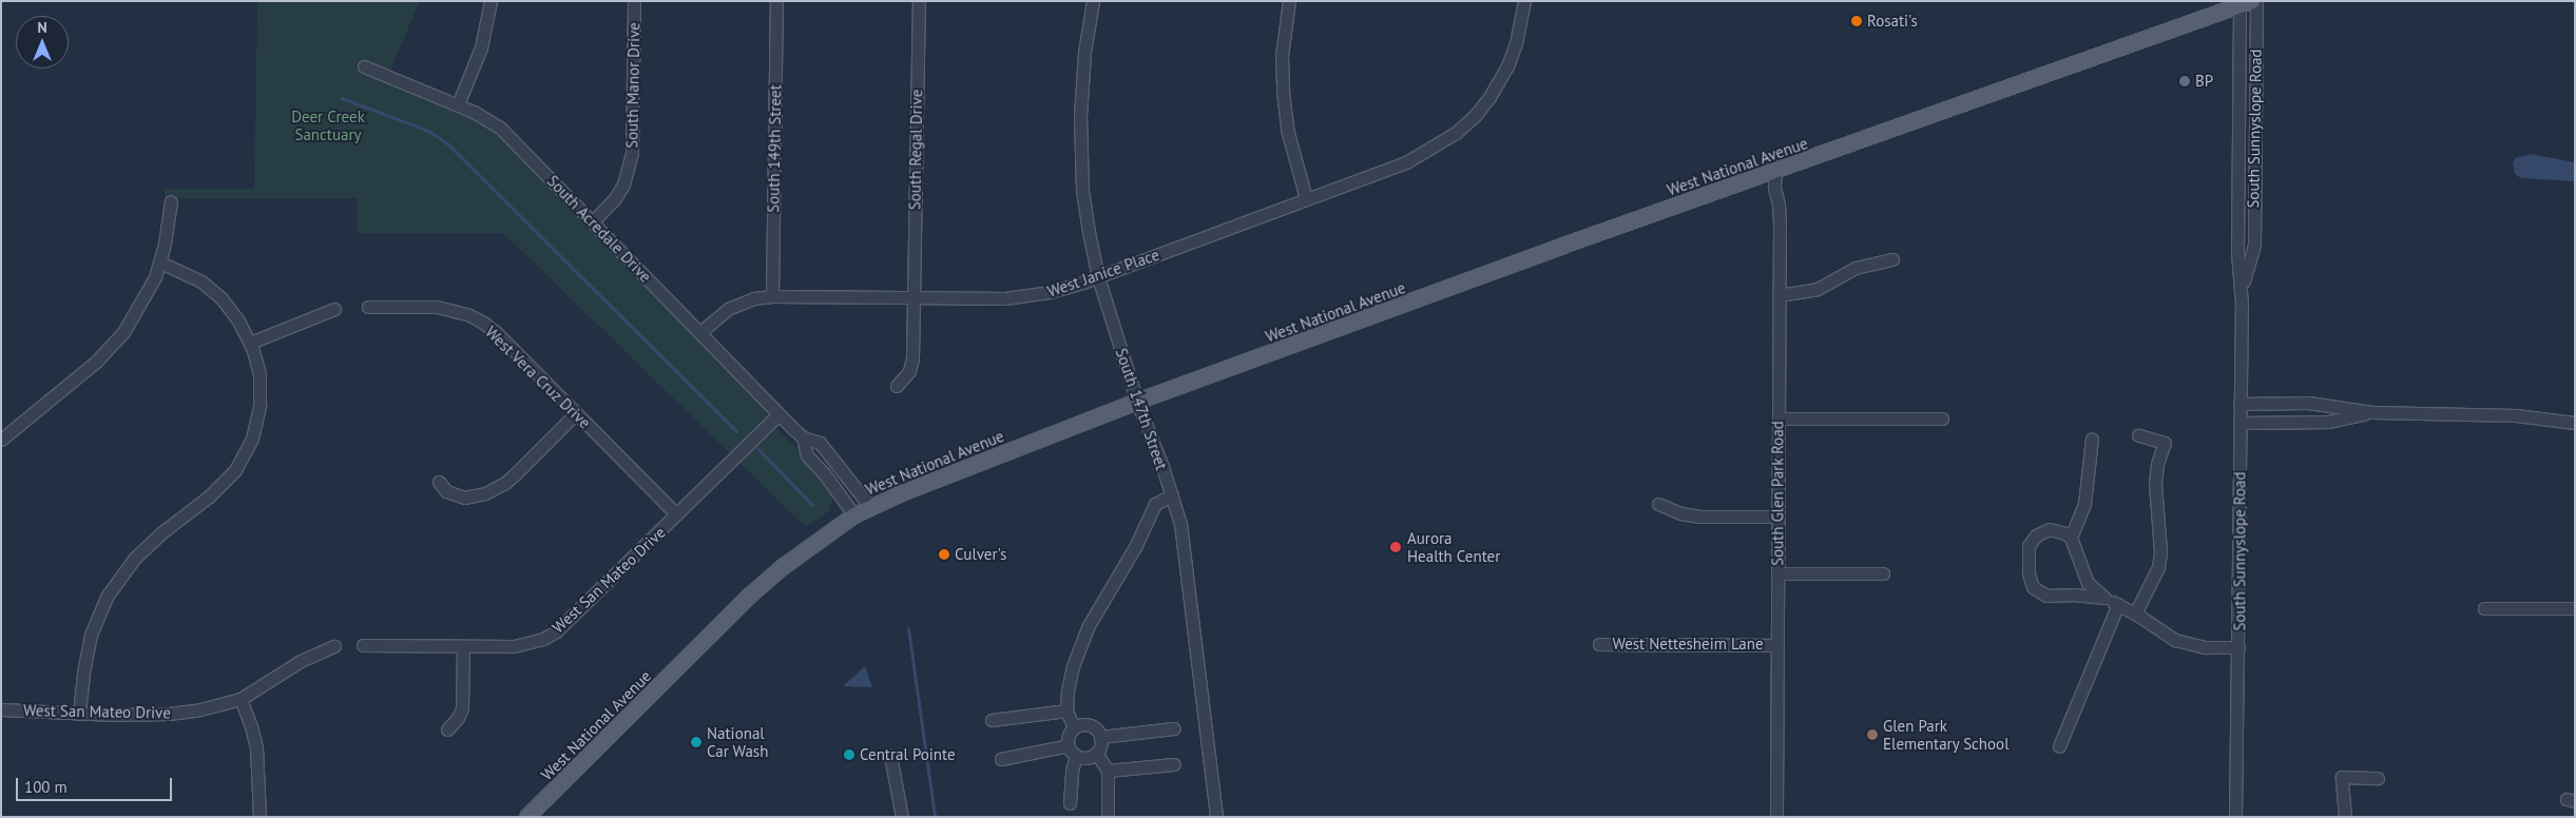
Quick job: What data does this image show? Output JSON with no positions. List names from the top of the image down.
{
  "streets": {
    "main road": ["West National Avenue"],
    "street": [
      "South Manor Drive",
      "South Sunnyslope Road",
      "South 149th Street",
      "South Regal Drive",
      "South Acredale Drive",
      "West Janice Place",
      "West Vera Cruz Drive",
      "South 147th Street",
      "South Glen Park Road",
      "West San Mateo Drive",
      "West Nettesheim Lane"
    ]
  },
  "crossings": [
    ["South Manor Drive", "South Acredale Drive"],
    ["South Sunnyslope Road", "West National Avenue"],
    ["South 149th Street", "West Janice Place"],
    ["South Regal Drive", "West Janice Place"],
    ["West National Avenue", "South Acredale Drive"],
    ["West National Avenue", "South 147th Street"],
    ["West National Avenue", "South Glen Park Road"],
    ["South Acredale Drive", "West Janice Place"],
    ["South Acredale Drive", "West San Mateo Drive"],
    ["West Janice Place", "South 147th Street"],
    ["West Vera Cruz Drive", "West San Mateo Drive"],
    ["South Glen Park Road", "West Nettesheim Lane"]
  ],
  "parks": ["Deer Creek Sanctuary"],
  "places": [
    "Rosati's",
    "BP",
    "Aurora Health Center",
    "Culver's",
    "Glen Park Elementary School",
    "National Car Wash",
    "Central Pointe"
  ],
  "scale_bar": "100 m",
  "north": "top"
}
